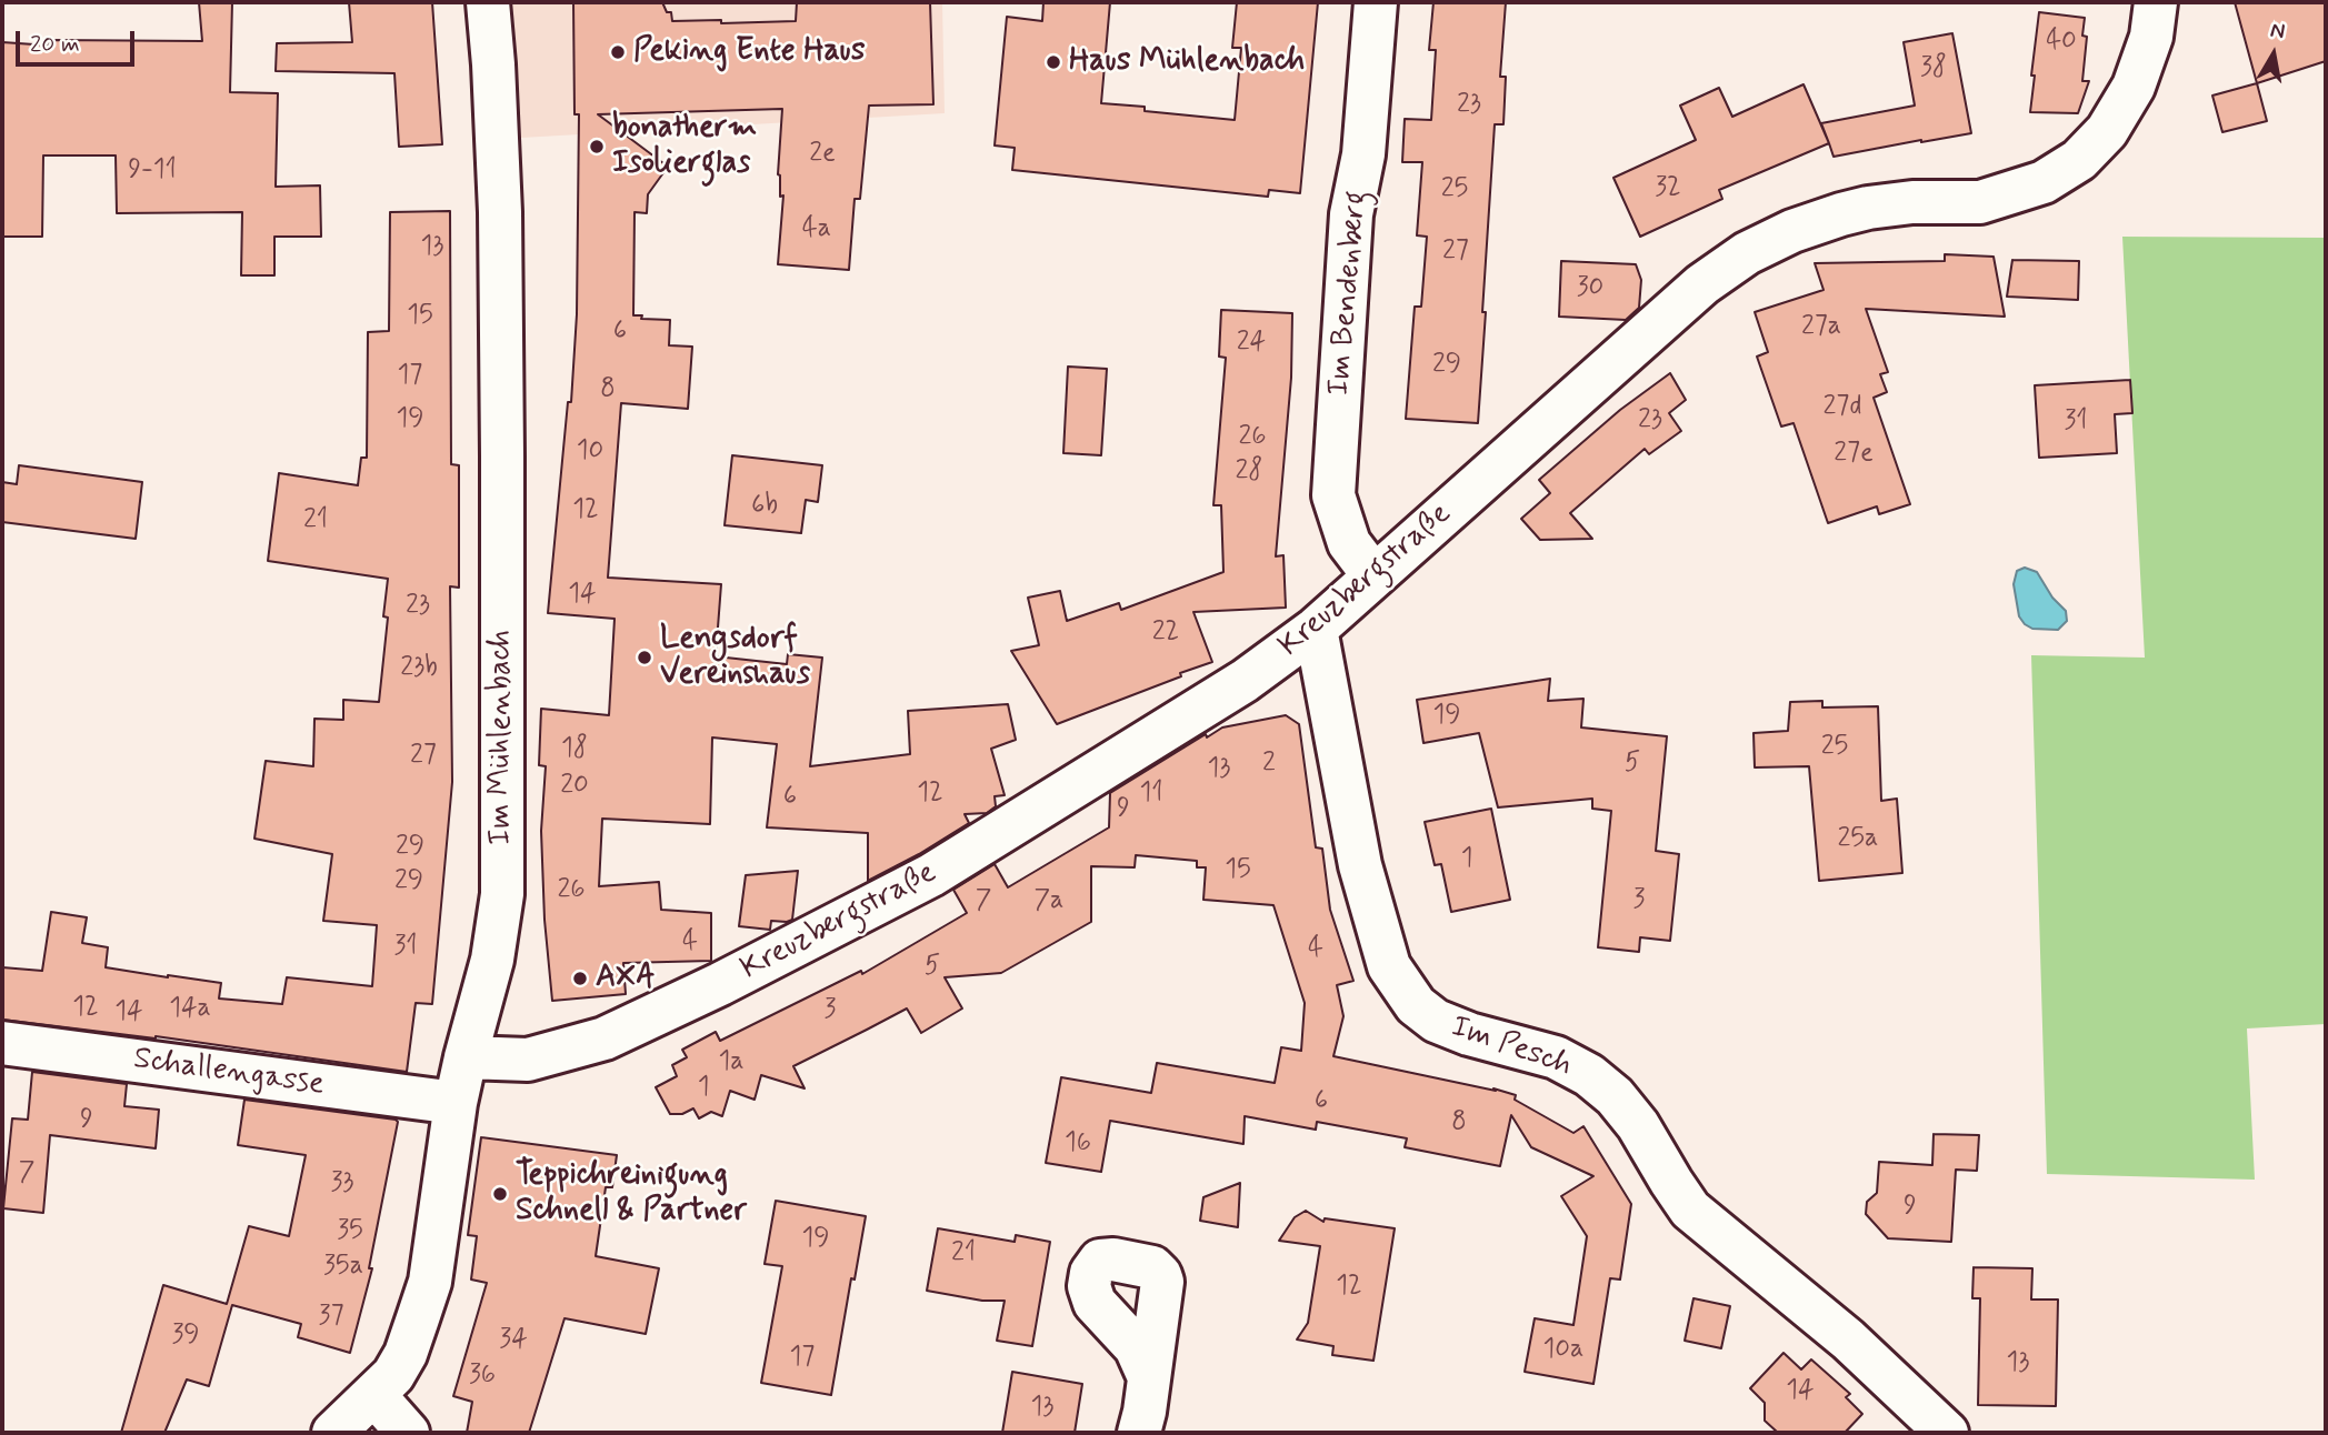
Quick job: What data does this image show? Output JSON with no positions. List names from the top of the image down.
{
  "streets": {
    "street": [
      "Im Bendenberg",
      "Kreuzbergstraße",
      "Im Mühlenbach",
      "Im Pesch",
      "Schallengasse"
    ]
  },
  "crossings": [
    ["Im Bendenberg", "Kreuzbergstraße"],
    ["Kreuzbergstraße", "Im Mühlenbach"],
    ["Kreuzbergstraße", "Im Pesch"],
    ["Im Mühlenbach", "Schallengasse"]
  ],
  "places": [
    "Peking Ente Haus",
    "Haus Mühlenbach",
    "bonatherm Isolierglas",
    "Lengsdorf Vereinshaus",
    "AXA",
    "Teppichreinigung Schnell & Partner"
  ],
  "house_numbers": [
    "40",
    "38",
    "23",
    "2e",
    "9-11",
    "32",
    "25",
    "4a",
    "13",
    "27",
    "30",
    "15",
    "27a",
    "6",
    "24",
    "29",
    "17",
    "8",
    "27d",
    "19",
    "23",
    "31",
    "26",
    "10",
    "27e",
    "28",
    "6b",
    "12",
    "21",
    "14",
    "23",
    "22",
    "23b",
    "19",
    "25",
    "18",
    "27",
    "2",
    "5",
    "13",
    "20",
    "12",
    "11",
    "6",
    "9",
    "25a",
    "29",
    "1",
    "15",
    "29",
    "26",
    "3",
    "7",
    "7a",
    "4",
    "31",
    "4",
    "5",
    "12",
    "14a",
    "3",
    "14",
    "1a",
    "1",
    "6",
    "9",
    "8",
    "16",
    "7",
    "33",
    "9",
    "35",
    "19",
    "21",
    "35a",
    "12",
    "37",
    "39",
    "34",
    "10a",
    "17",
    "13",
    "36",
    "14",
    "13"
  ],
  "scale_bar": "20 m",
  "north": "top"
}
